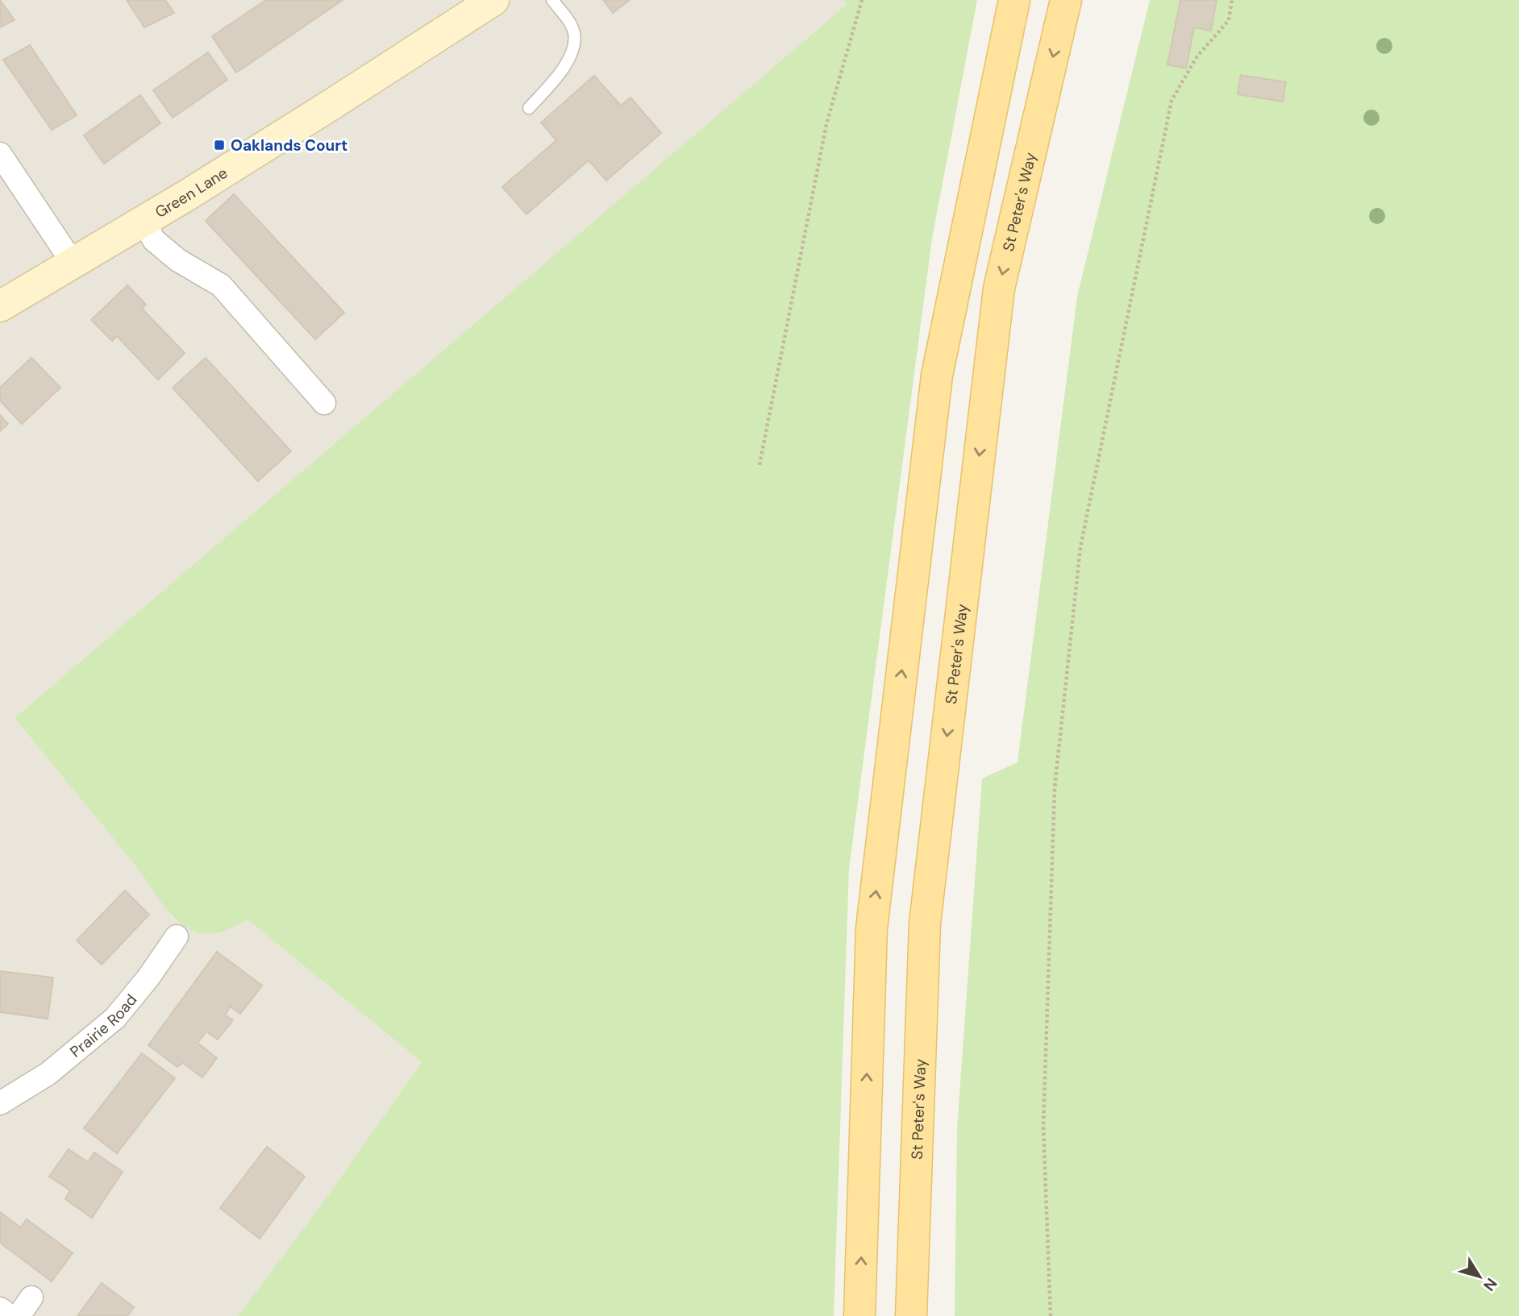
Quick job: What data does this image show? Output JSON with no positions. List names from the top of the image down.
{
  "streets": {
    "main road": ["St Peter's Way"],
    "street": ["Green Lane", "Prairie Road"]
  },
  "places": {
    "transit": ["Oaklands Court"]
  },
  "north": "bottom right"
}
